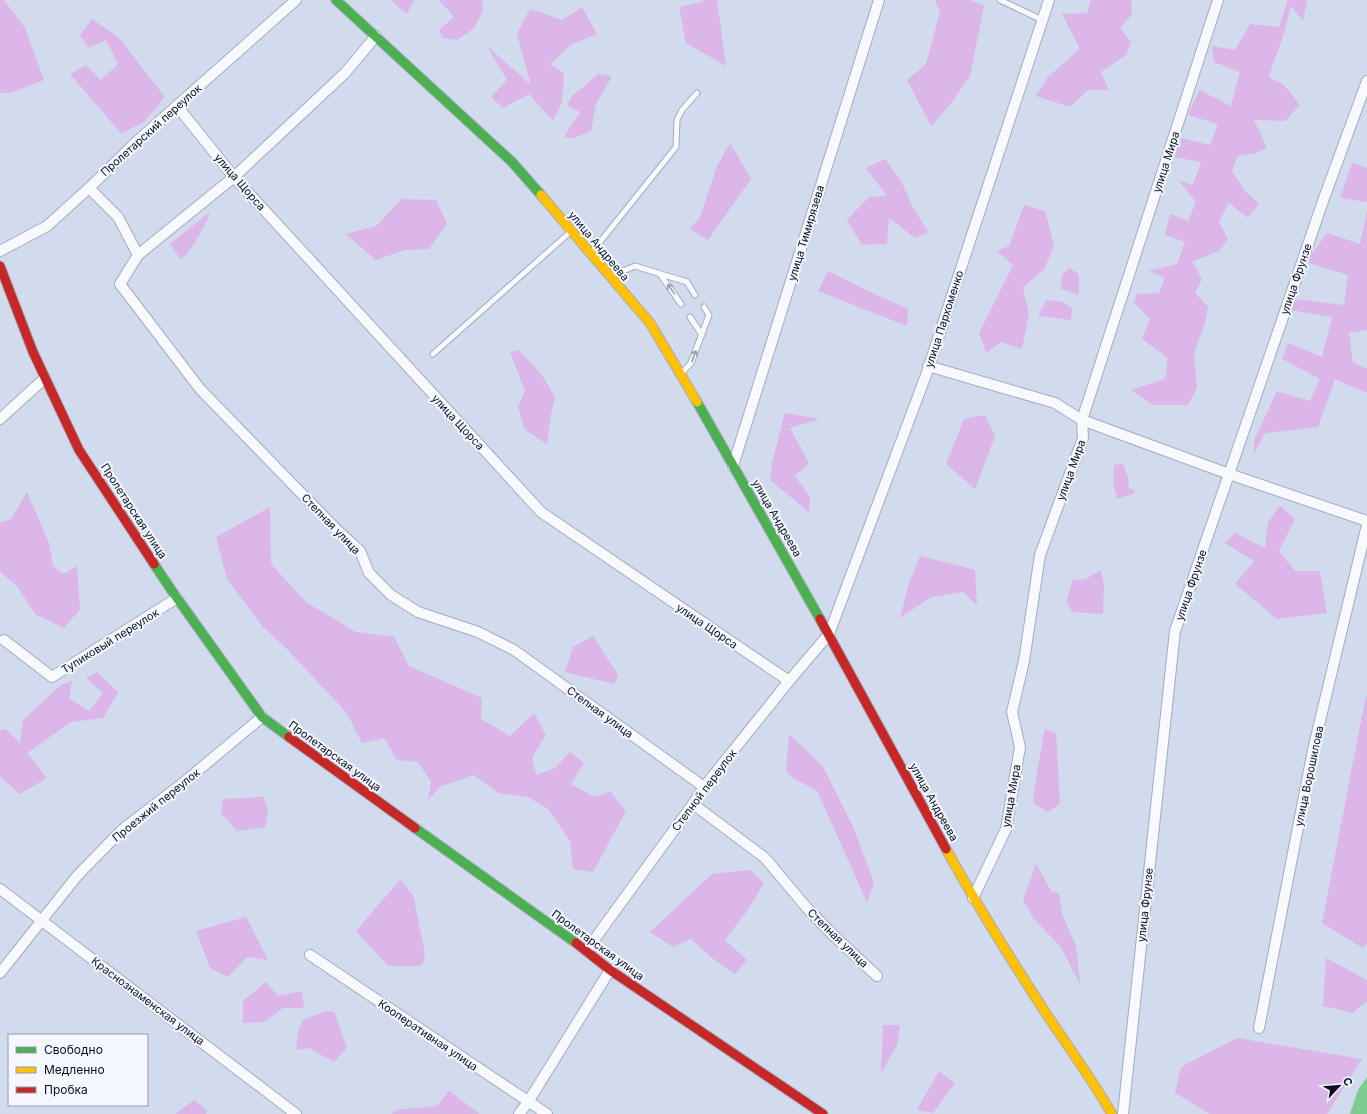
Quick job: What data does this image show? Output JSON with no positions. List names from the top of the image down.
{
  "streets": {
    "main road": ["улица Андреева", "Пролетарская улица"],
    "street": [
      "Пролетарский переулок",
      "улица Мира",
      "улица Щорса",
      "улица Тимирязева",
      "улица Фрунзе",
      "улица Пархоменко",
      "Степная улица",
      "Тупиковый переулок",
      "улица Ворошилова",
      "Степной переулок",
      "Проезжий переулок",
      "Краснознаменская улица",
      "Кооперативная улица"
    ]
  },
  "crossings": [
    ["Пролетарский переулок", "улица Щорса"],
    ["улица Мира", "улица Андреева"],
    ["улица Щорса", "Степной переулок"],
    ["улица Тимирязева", "улица Андреева"],
    ["улица Андреева", "улица Пархоменко"],
    ["улица Андреева", "Степной переулок"],
    ["улица Пархоменко", "Степной переулок"],
    ["Пролетарская улица", "Тупиковый переулок"],
    ["Пролетарская улица", "Степной переулок"],
    ["Пролетарская улица", "Проезжий переулок"],
    ["Степная улица", "Степной переулок"],
    ["Проезжий переулок", "Краснознаменская улица"]
  ],
  "legend": ["Свободно", "Медленно", "Пробка"],
  "north": "top right"
}
